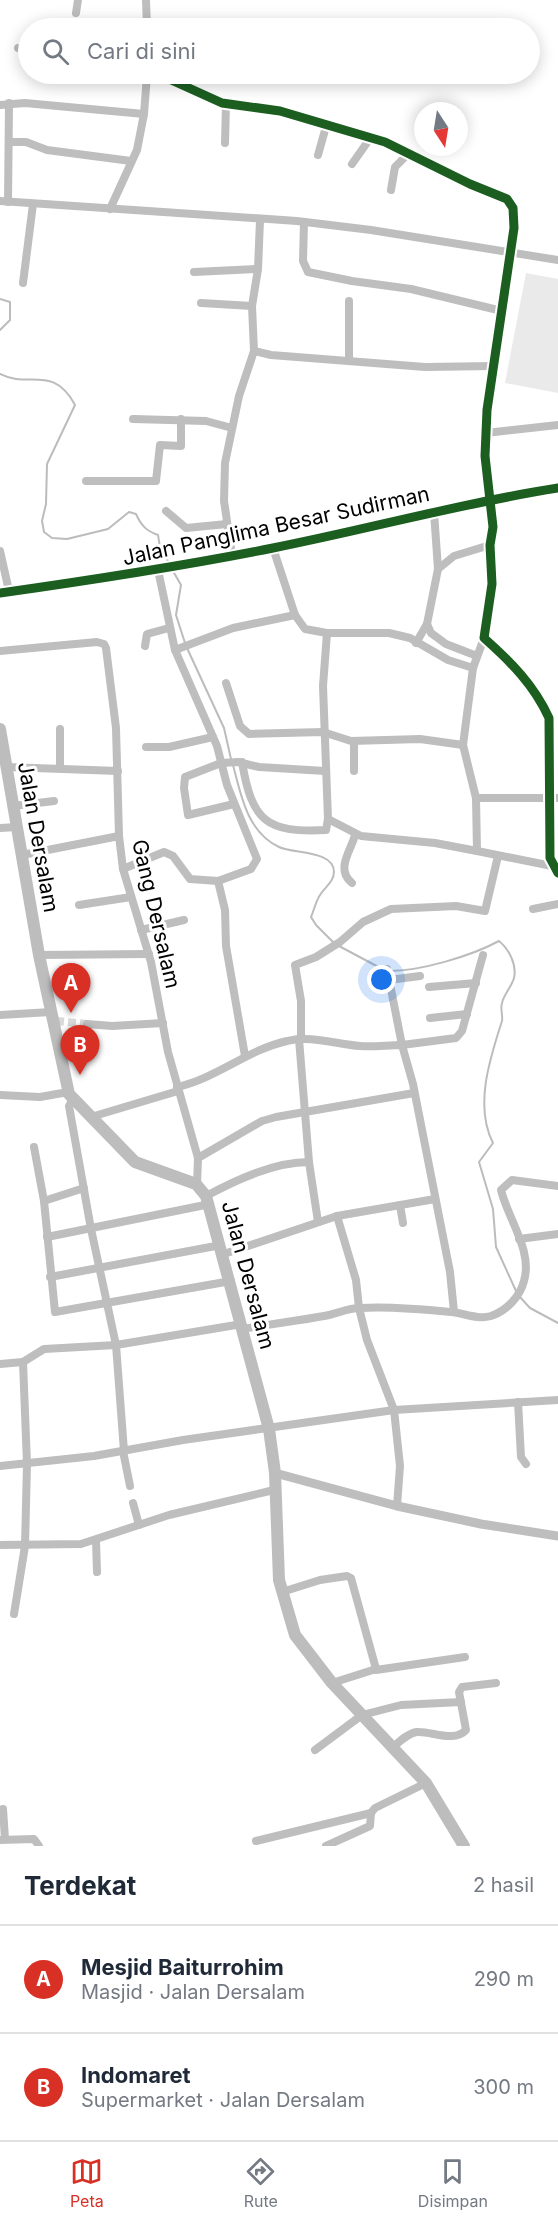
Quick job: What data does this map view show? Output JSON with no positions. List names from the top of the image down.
{
  "streets": {
    "main road": ["Jalan Panglima Besar Sudirman", "Jalan Dersalam"],
    "street": ["Gang Dersalam"]
  },
  "crossings": [
    ["Jalan Dersalam", "Gang Dersalam"]
  ],
  "north": "bottom",
  "page": {
    "search": "Cari di sini",
    "pins": ["A", "B"],
    "heading": ["Terdekat", "2 hasil"],
    "list": [
      {
        "mark": "A",
        "name": "Mesjid Baiturrohim",
        "note": "Masjid · Jalan Dersalam",
        "value": "290 m"
      },
      {
        "mark": "B",
        "name": "Indomaret",
        "note": "Supermarket · Jalan Dersalam",
        "value": "300 m"
      }
    ],
    "nav": ["Peta", "Rute", "Disimpan"]
  }
}
